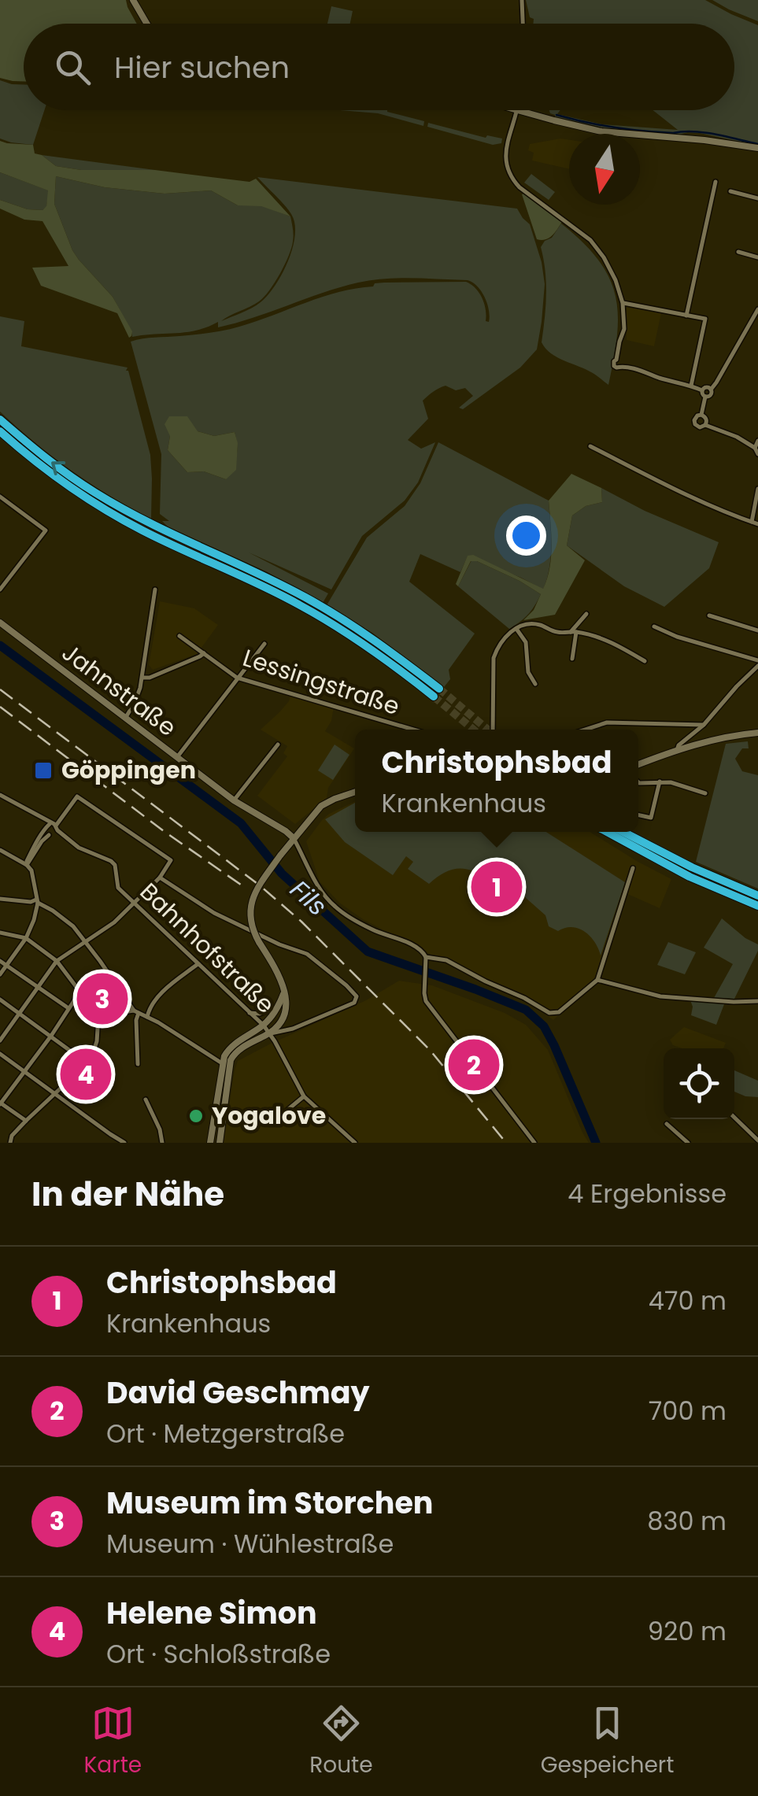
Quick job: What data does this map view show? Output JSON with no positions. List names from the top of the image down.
{
  "streets": {
    "main road": ["Jahnstraße"],
    "street": ["Lessingstraße", "Bahnhofstraße"]
  },
  "water": ["Fils"],
  "places": {
    "transit": ["Göppingen"],
    "other": ["Yogalove"]
  },
  "north": "bottom",
  "page": {
    "search": "Hier suchen",
    "popup": ["Christophsbad", "Krankenhaus"],
    "pins": [
      "1",
      "3",
      "2",
      "4"
    ],
    "heading": ["In der Nähe", "4 Ergebnisse"],
    "list": [
      {
        "mark": "1",
        "name": "Christophsbad",
        "note": "Krankenhaus",
        "value": "470 m"
      },
      {
        "mark": "2",
        "name": "David Geschmay",
        "note": "Ort · Metzgerstraße",
        "value": "700 m"
      },
      {
        "mark": "3",
        "name": "Museum im Storchen",
        "note": "Museum · Wühlestraße",
        "value": "830 m"
      },
      {
        "mark": "4",
        "name": "Helene Simon",
        "note": "Ort · Schloßstraße",
        "value": "920 m"
      }
    ],
    "nav": ["Karte", "Route", "Gespeichert"]
  }
}
